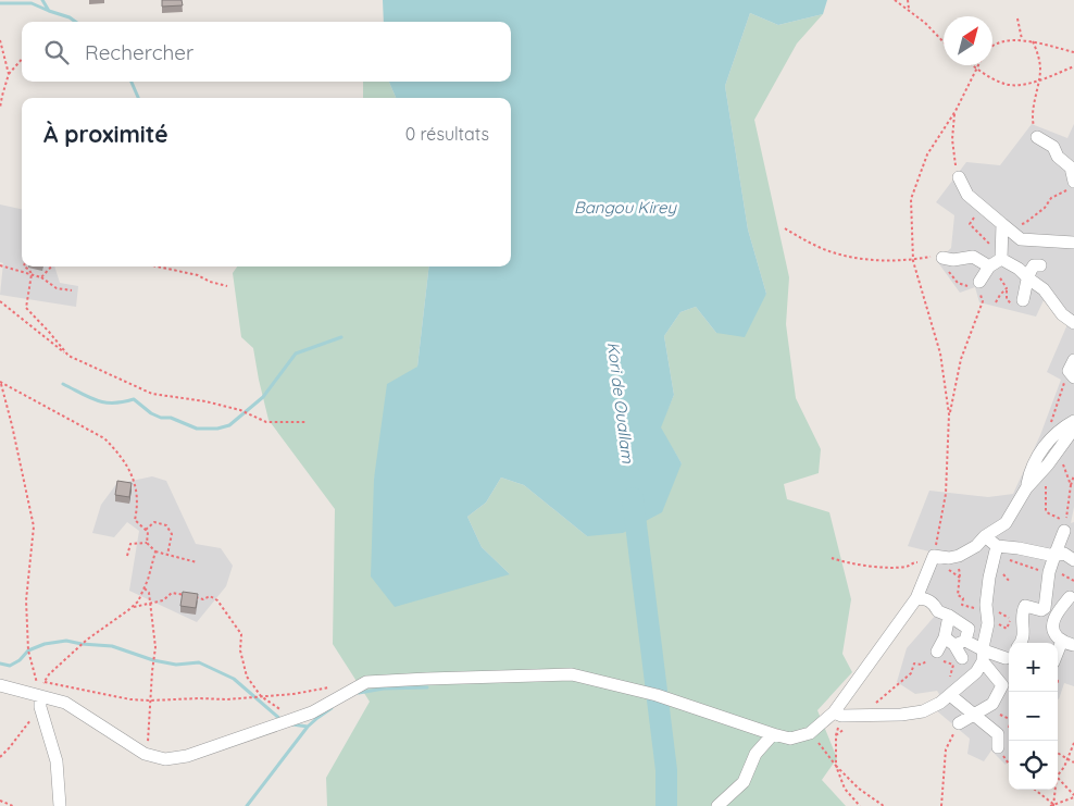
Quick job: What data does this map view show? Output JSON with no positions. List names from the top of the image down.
{
  "water": ["Bangou Kirey", "Kori de Ouallam"],
  "north": "top right",
  "page": {
    "search": "Rechercher",
    "heading": ["À proximité", "0 résultats"],
    "map_buttons": ["+", "−"]
  }
}
